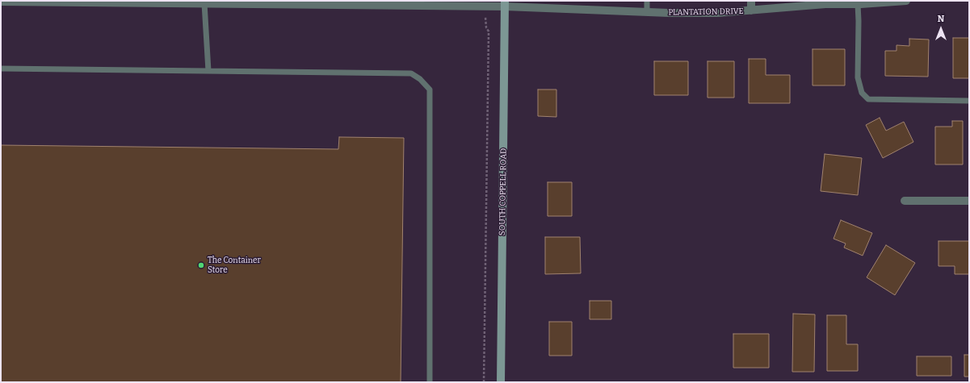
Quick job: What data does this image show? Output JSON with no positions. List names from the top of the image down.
{
  "streets": {
    "street": ["PLANTATION DRIVE", "SOUTH COPPELL ROAD"]
  },
  "crossings": [
    ["PLANTATION DRIVE", "SOUTH COPPELL ROAD"]
  ],
  "places": ["The Container Store"],
  "north": "top"
}
